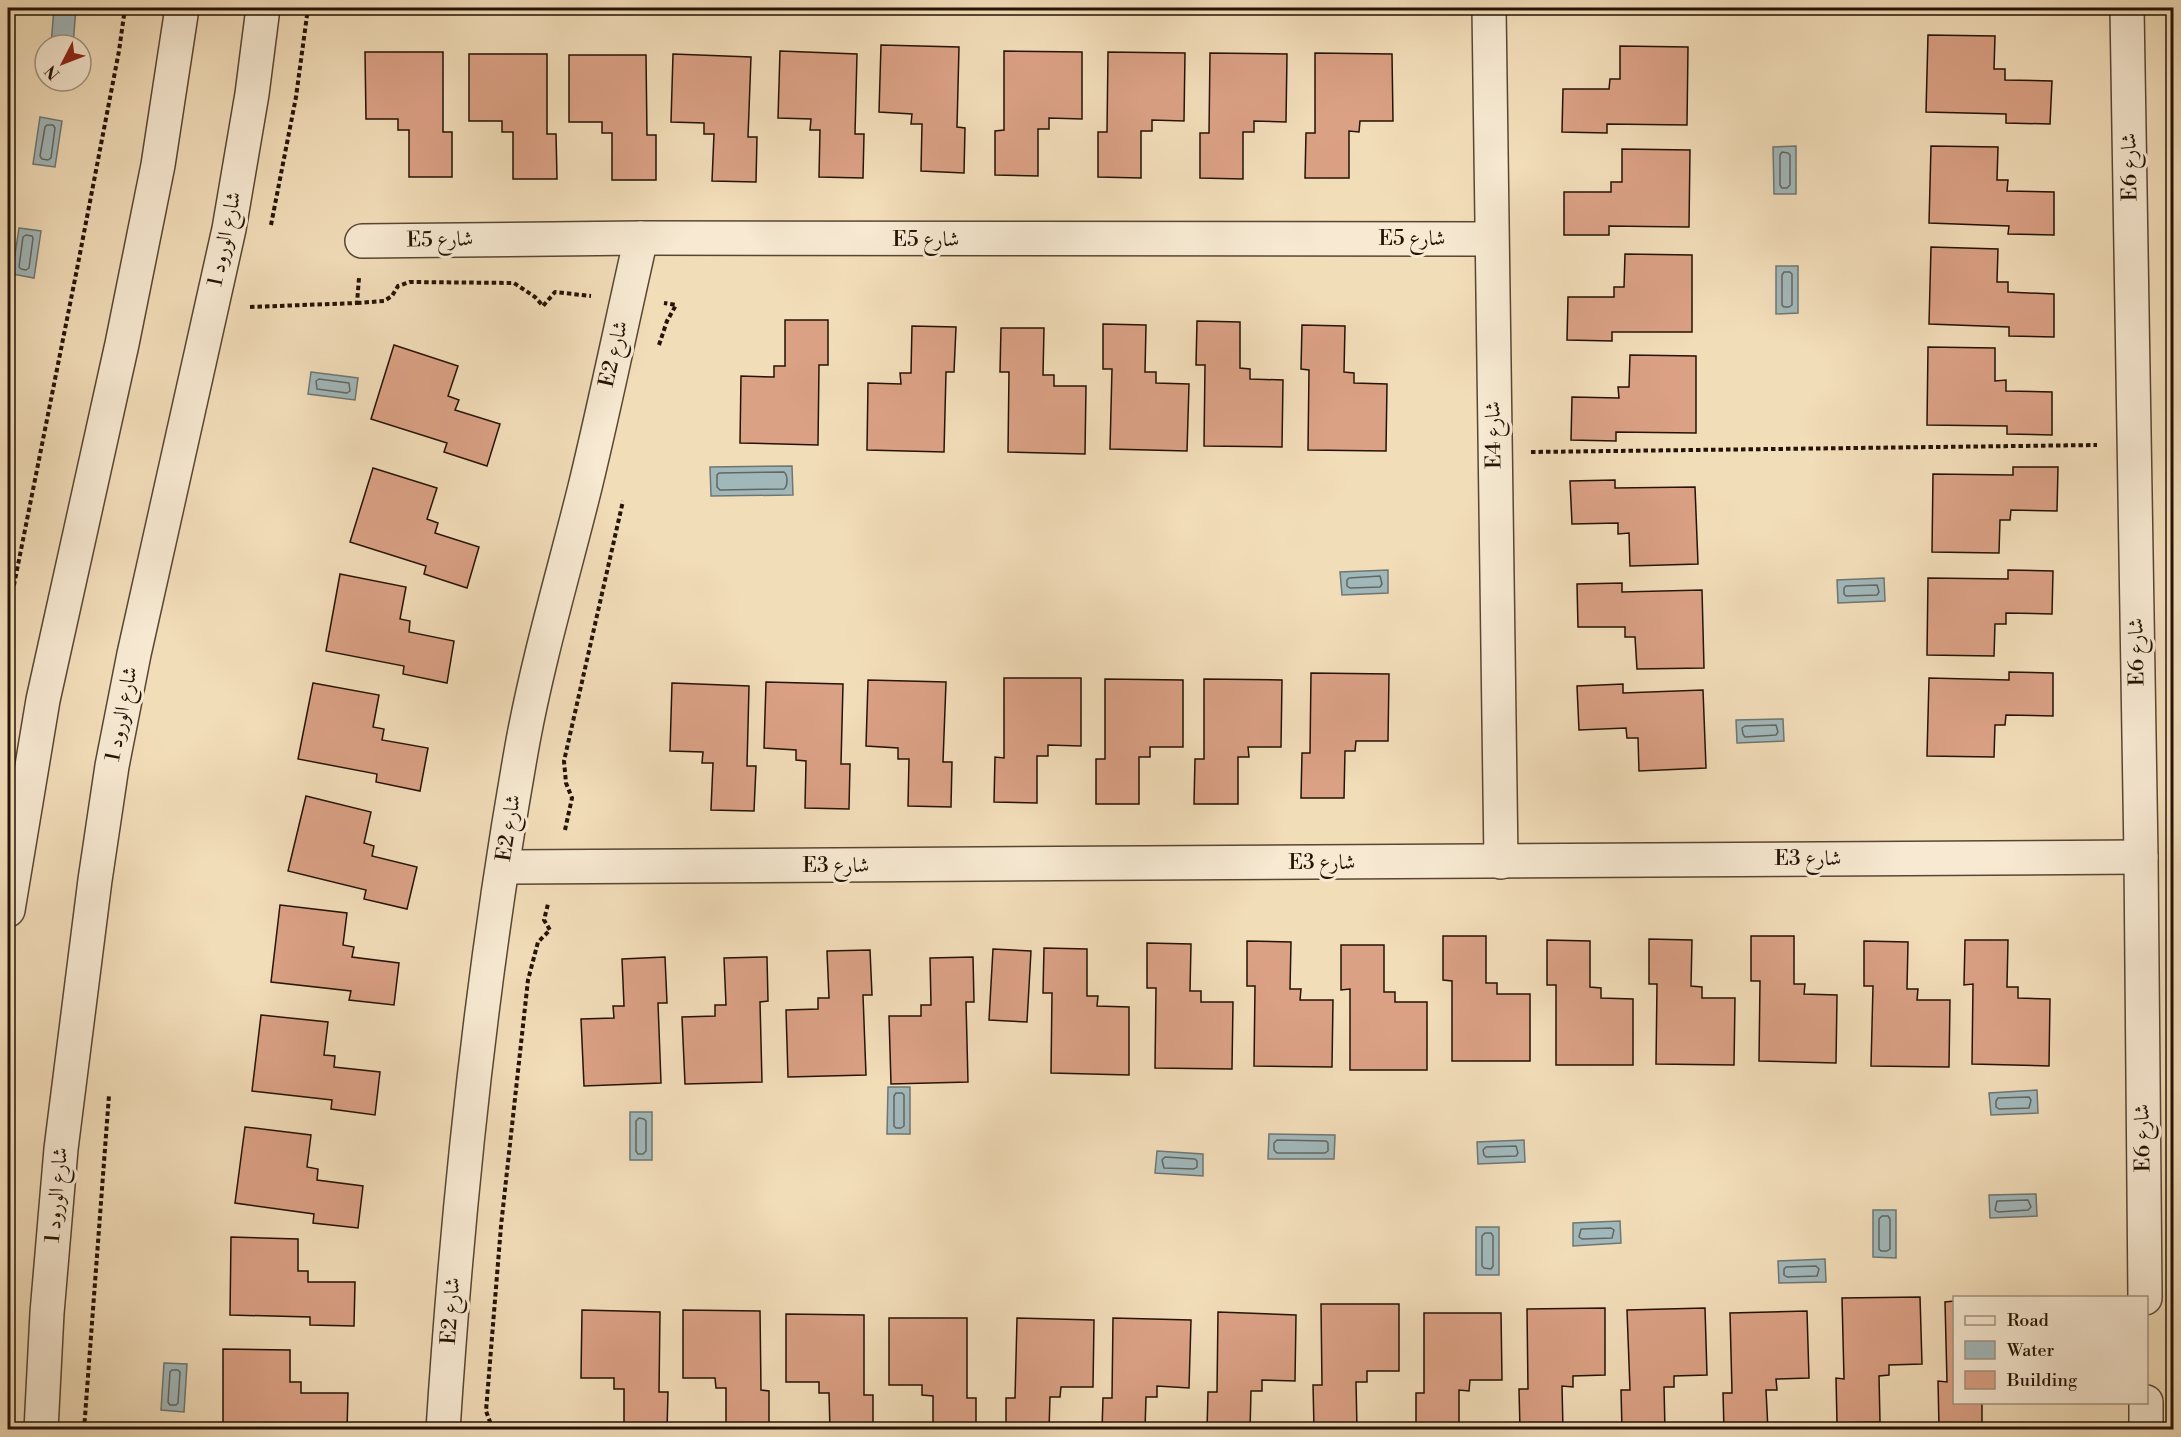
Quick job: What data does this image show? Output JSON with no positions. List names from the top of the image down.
{
  "streets": {
    "street": [
      "E6 شارع",
      "شارع الورود 1",
      "E5 شارع",
      "E2 شارع",
      "E4 شارع",
      "E3 شارع"
    ]
  },
  "crossings": [
    ["E6 شارع", "E3 شارع"],
    ["E5 شارع", "E2 شارع"],
    ["E5 شارع", "E4 شارع"],
    ["E2 شارع", "E3 شارع"],
    ["E4 شارع", "E3 شارع"]
  ],
  "legend": ["Road", "Water", "Building"],
  "north": "bottom left"
}
